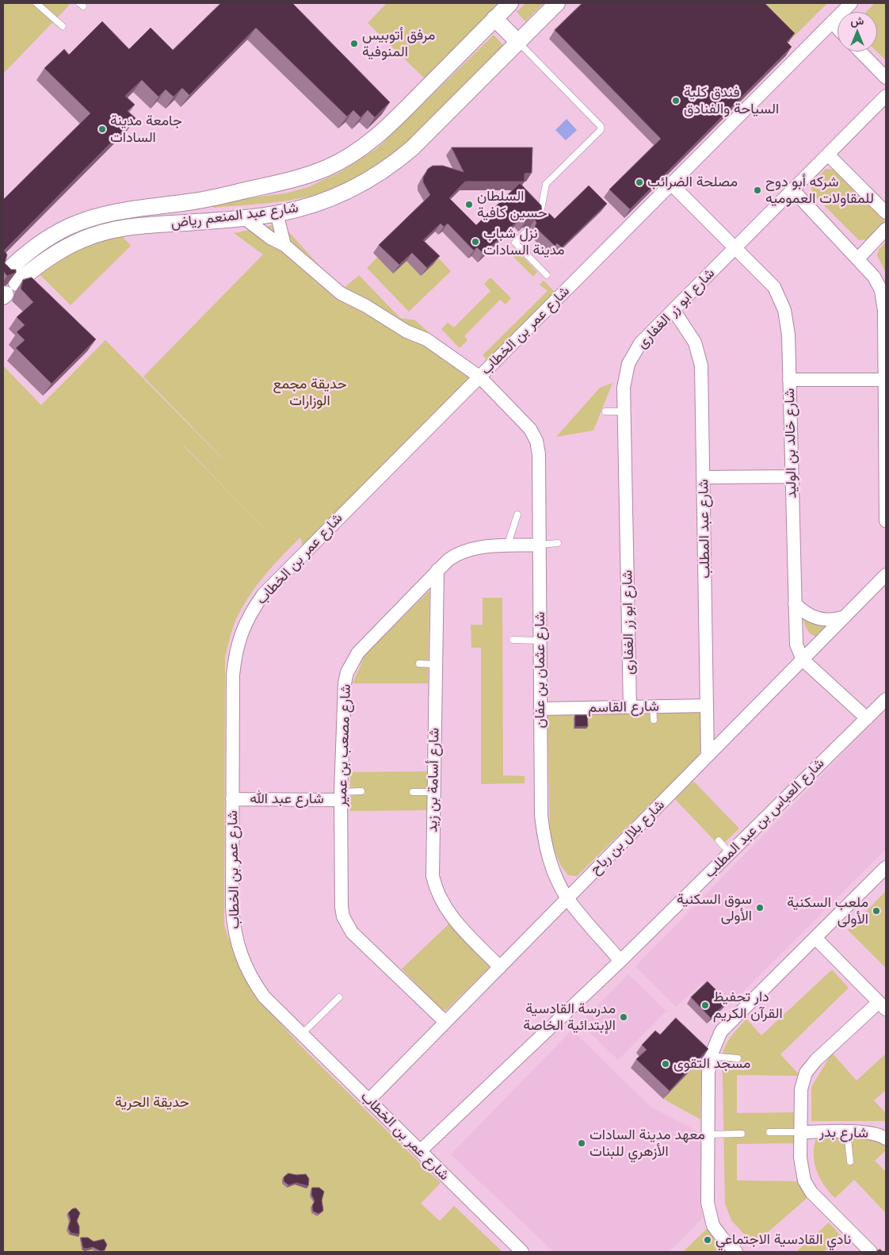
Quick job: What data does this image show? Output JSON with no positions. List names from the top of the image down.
{
  "streets": {
    "street": [
      "شارع عبد المنعم رياض",
      "شارع ابو زر الغفارى",
      "شارع عمر بن الخطاب",
      "شارع خالد بن الوليد",
      "شارع عبد المطلب",
      "شارع عثمان بن عفان",
      "شارع القاسم",
      "شارع مصعب بن عمير",
      "شارع أسامة بن زيد",
      "شارع عبد الله",
      "شارع العباس بن عبد المطلب",
      "شارع بلال بن رباح",
      "شارع بدر"
    ]
  },
  "crossings": [
    ["شارع عبد المنعم رياض", "شارع عثمان بن عفان"],
    ["شارع ابو زر الغفارى", "شارع خالد بن الوليد"],
    ["شارع ابو زر الغفارى", "شارع عبد المطلب"],
    ["شارع ابو زر الغفارى", "شارع القاسم"],
    ["شارع عمر بن الخطاب", "شارع خالد بن الوليد"],
    ["شارع عمر بن الخطاب", "شارع عثمان بن عفان"],
    ["شارع عمر بن الخطاب", "شارع عبد الله"],
    ["شارع عمر بن الخطاب", "شارع العباس بن عبد المطلب"],
    ["شارع عمر بن الخطاب", "شارع بلال بن رباح"],
    ["شارع خالد بن الوليد", "شارع العباس بن عبد المطلب"],
    ["شارع خالد بن الوليد", "شارع بلال بن رباح"],
    ["شارع عبد المطلب", "شارع القاسم"],
    ["شارع عبد المطلب", "شارع بلال بن رباح"],
    ["شارع عثمان بن عفان", "شارع القاسم"],
    ["شارع عثمان بن عفان", "شارع مصعب بن عمير"],
    ["شارع عثمان بن عفان", "شارع العباس بن عبد المطلب"],
    ["شارع عثمان بن عفان", "شارع بلال بن رباح"],
    ["شارع مصعب بن عمير", "شارع أسامة بن زيد"],
    ["شارع مصعب بن عمير", "شارع عبد الله"],
    ["شارع مصعب بن عمير", "شارع بلال بن رباح"],
    ["شارع أسامة بن زيد", "شارع بلال بن رباح"]
  ],
  "parks": ["حديقة مجمع الوزارات", "حديقة الحرية"],
  "places": [
    "مرفق أتوبيس المنوفية",
    "فندق كلية السياحة والفنادق",
    "جامعة مدينة السادات",
    "مصلحة الضرائب",
    "شركه أبو دوح للمقاولات العموميه",
    "السلطان حسين كافية",
    "نزل شباب مدينة السادات",
    "سوق السكنية الأولى",
    "ملعب السكنية الأولى",
    "دار تحفيظ القرآن الكريم",
    "مدرسة القادسية الإبتدائية الخاصة",
    "مسجد التقوى",
    "معهد مدينة السادات الأزهري للبنات",
    "نادي القادسية الاجتماعي"
  ],
  "north": "top"
}
